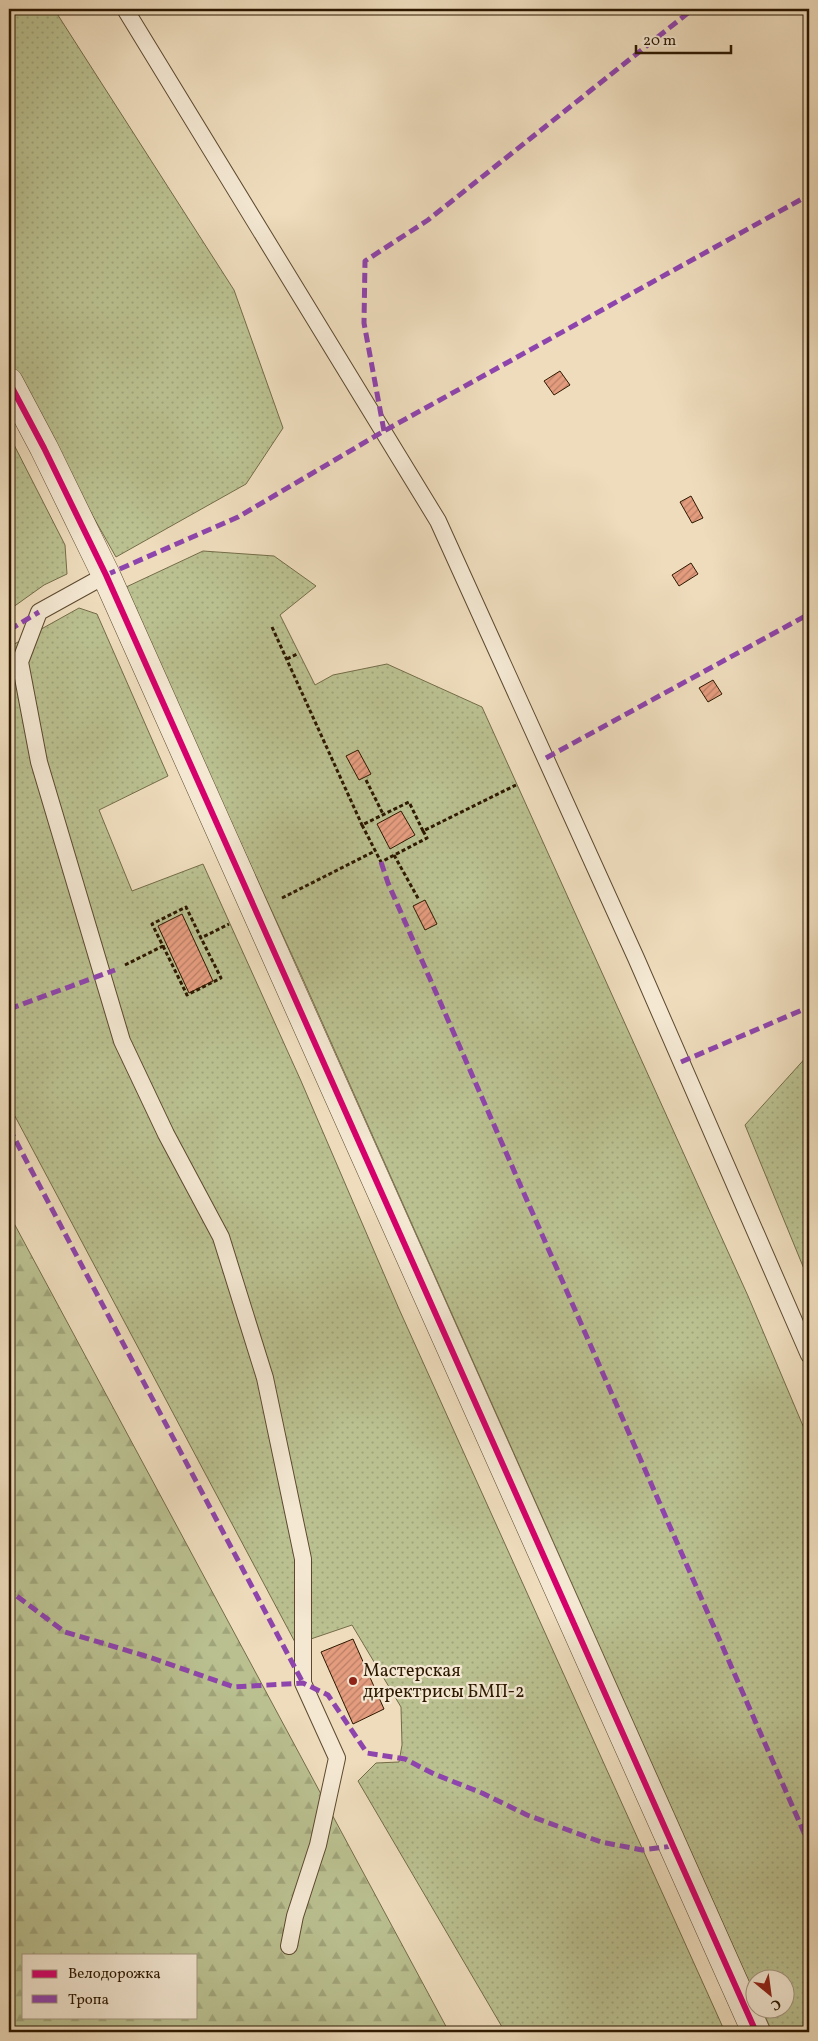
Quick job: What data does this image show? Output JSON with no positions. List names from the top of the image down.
{
  "places": ["Мастерская директрисы БМП-2"],
  "legend": ["Велодорожка", "Тропа"],
  "scale_bar": "20 m",
  "north": "bottom right"
}
